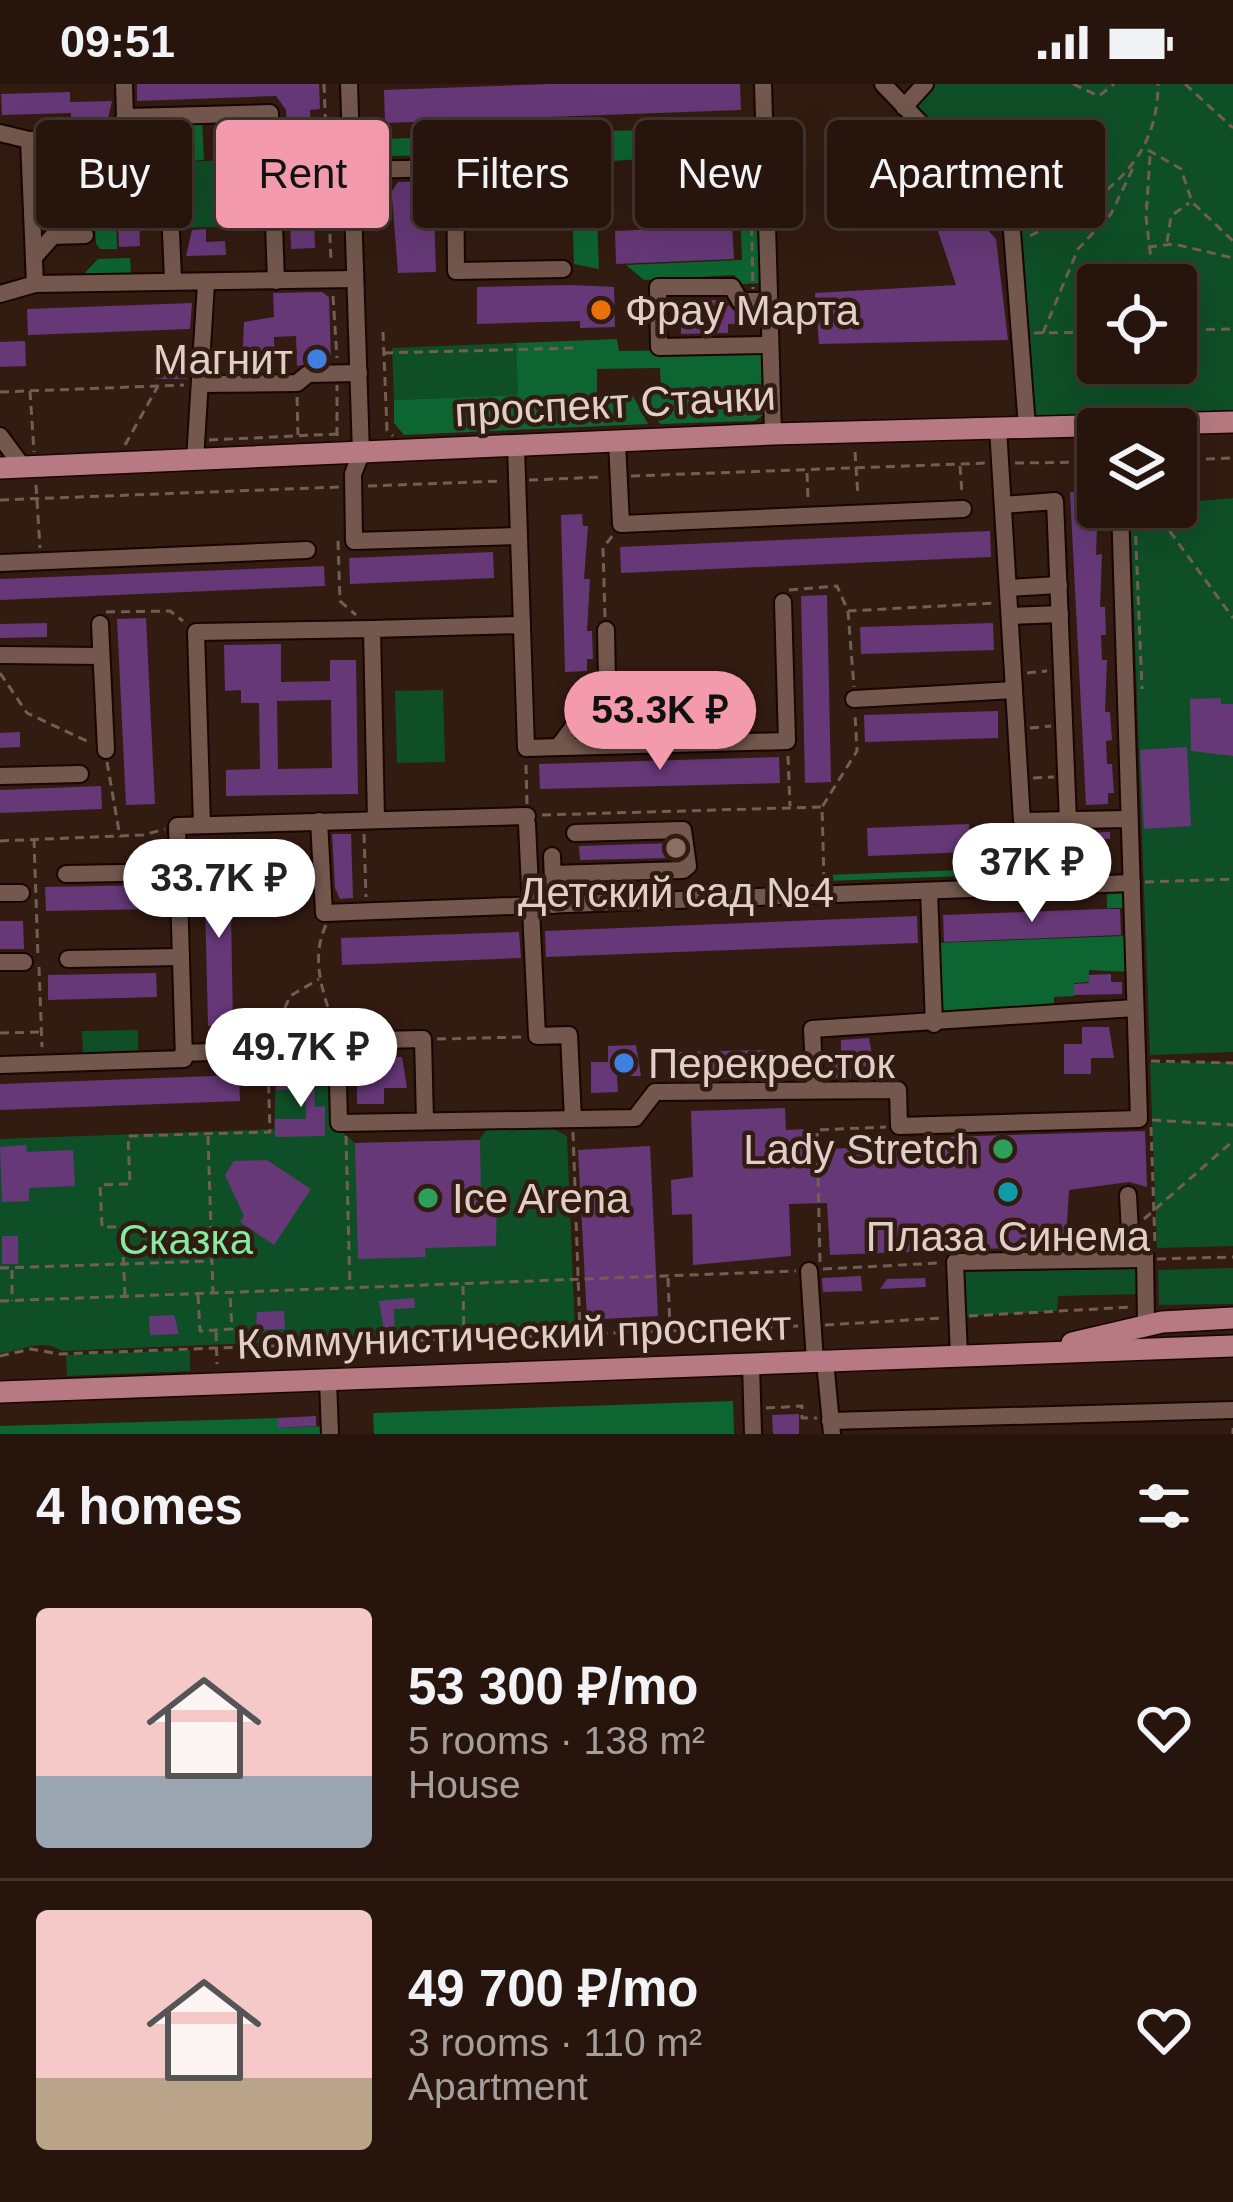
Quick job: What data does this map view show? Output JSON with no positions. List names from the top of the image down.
{
  "streets": {
    "main road": ["проспект Стачки", "Коммунистический проспект"]
  },
  "parks": ["Сказка"],
  "places": [
    "Фрау Марта",
    "Магнит",
    "Детский сад №4",
    "Перекресток",
    "Lady Stretch",
    "Плаза Синема",
    "Ice Arena"
  ],
  "page": {
    "status": "09:51",
    "chip": [
      "Buy",
      "Rent",
      "Filters",
      "New",
      "Apartment"
    ],
    "price": [
      "53.3K ₽",
      "37K ₽",
      "33.7K ₽",
      "49.7K ₽"
    ],
    "heading": "4 homes",
    "list": [
      {
        "name": "53 300 ₽/mo",
        "note": "5 rooms · 138 m² · House"
      },
      {
        "name": "49 700 ₽/mo",
        "note": "3 rooms · 110 m² · Apartment"
      }
    ]
  }
}
